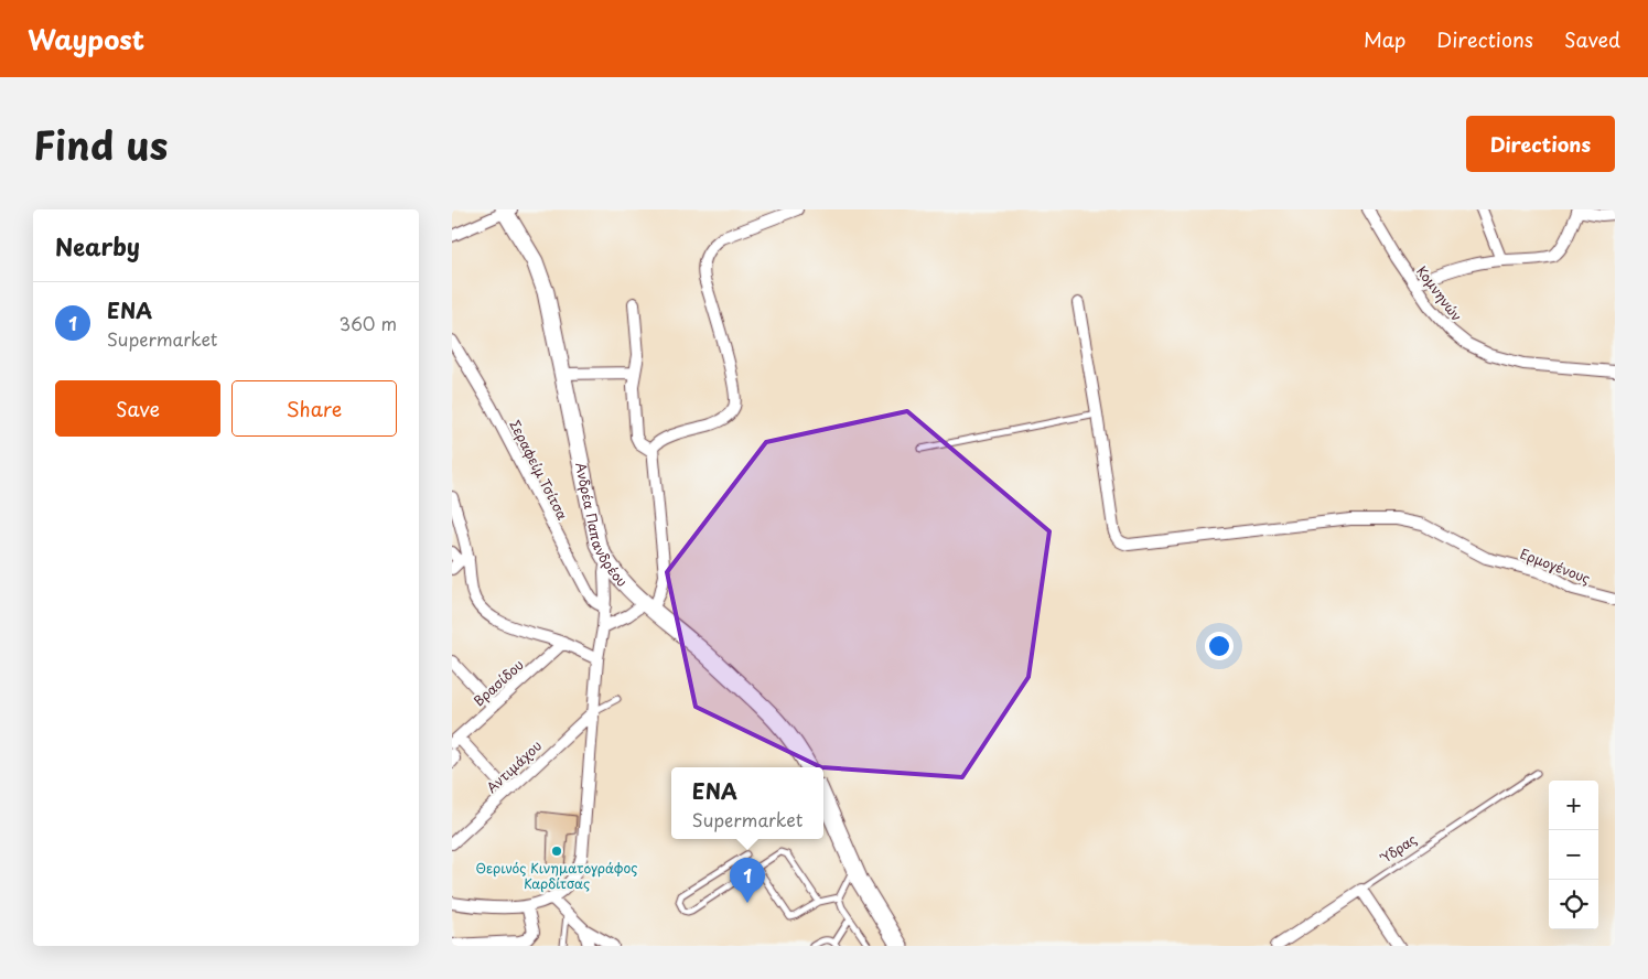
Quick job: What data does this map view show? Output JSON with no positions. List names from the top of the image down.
{
  "streets": {
    "main road": ["Ανδρέα Παπανδρέου"],
    "street": [
      "Κομνηνών",
      "Σεραφείμ Τσίτσα",
      "Ερμογένους",
      "Βρασίδου",
      "Αντιμάχου",
      "Ύδρας"
    ]
  },
  "places": ["Θερινός Κινηματογράφος Καρδίτσας"],
  "page": {
    "header": "Waypost",
    "nav": ["Map", "Directions", "Saved"],
    "title": "Find us",
    "buttons": [
      "Directions",
      ["Save", "Share"]
    ],
    "heading": "Nearby",
    "list": [
      {
        "mark": "1",
        "name": "ΕΝΑ",
        "note": "Supermarket",
        "value": "360 m"
      }
    ],
    "popup": ["ΕΝΑ", "Supermarket"],
    "map_buttons": ["+", "−"],
    "pins": "1"
  }
}
